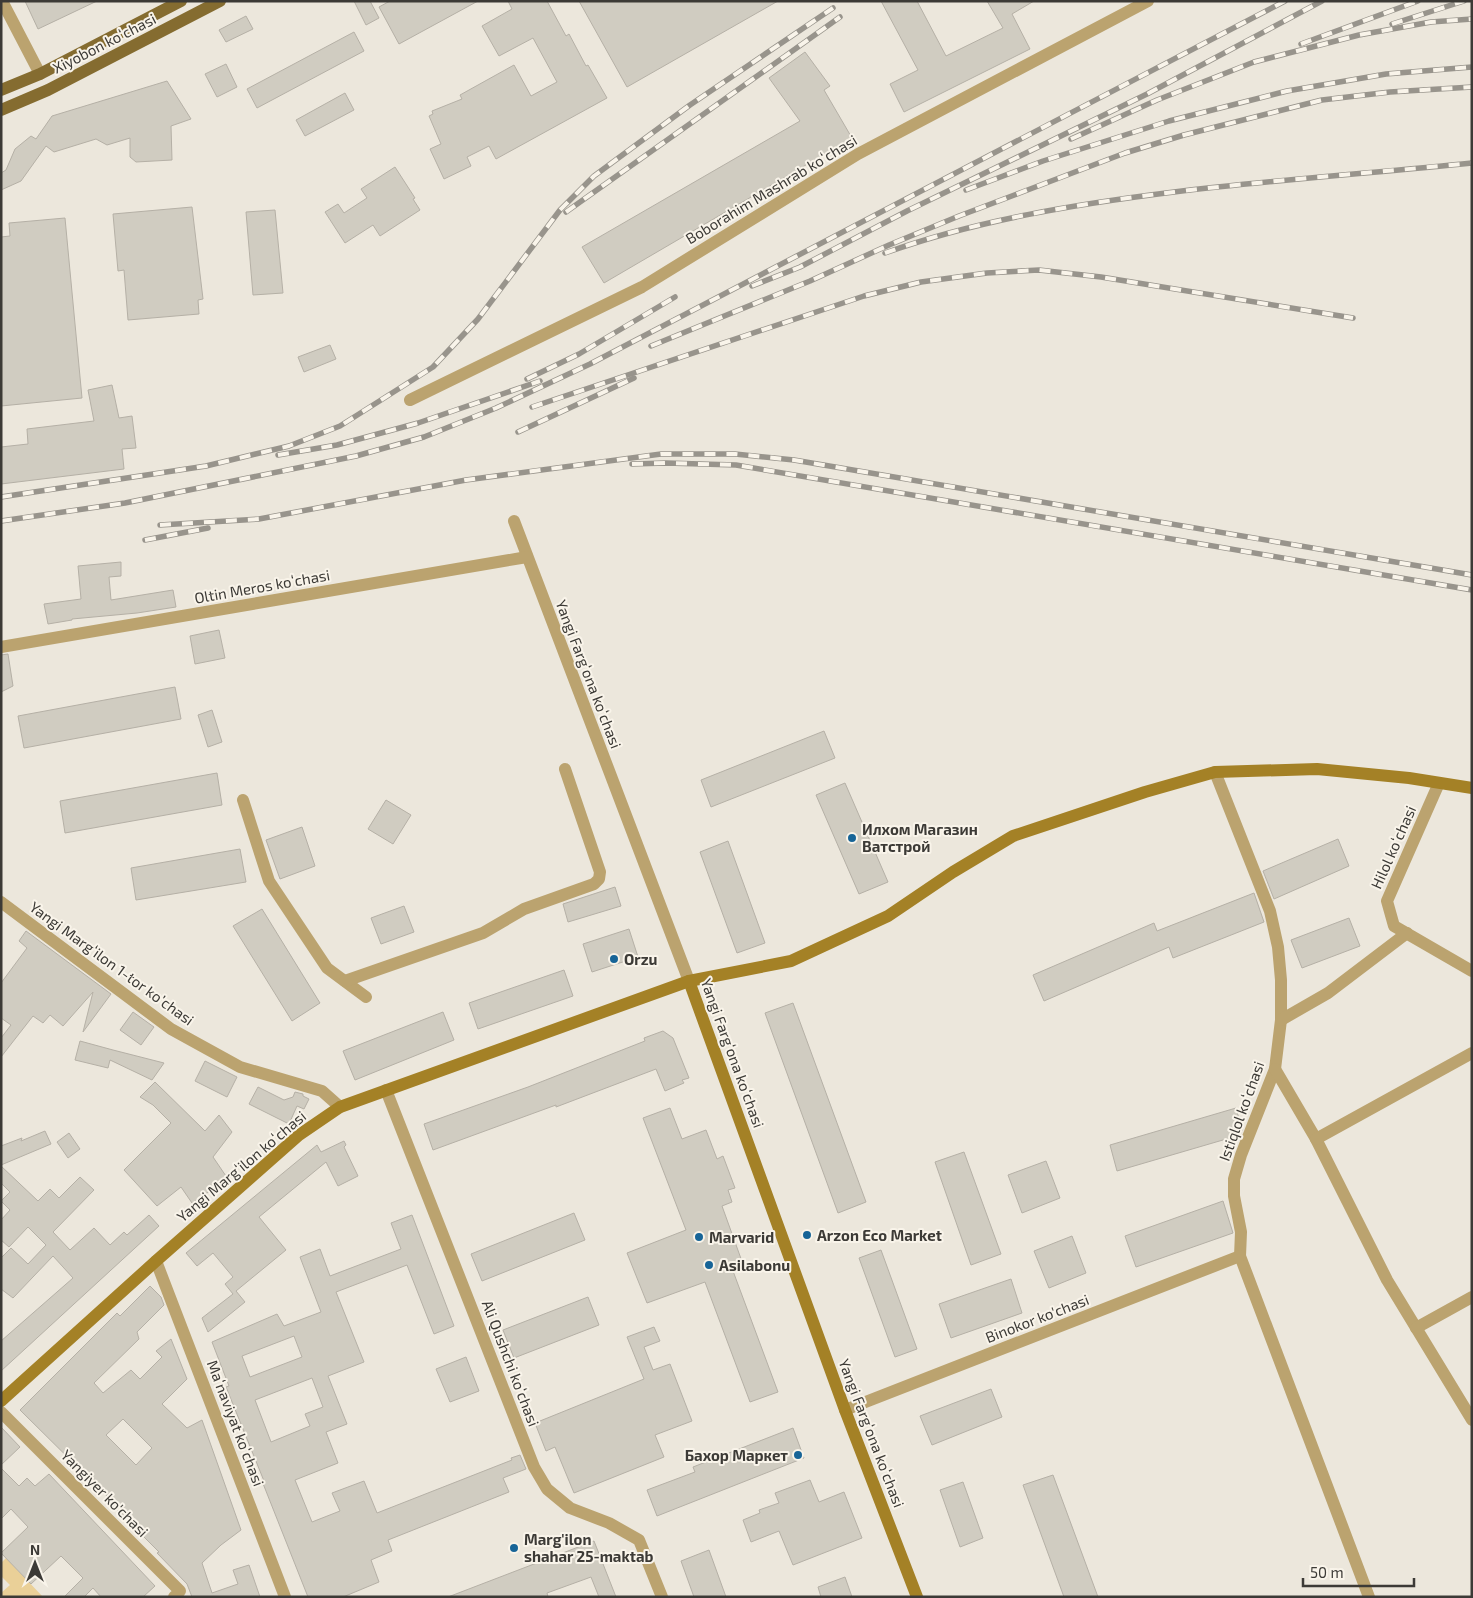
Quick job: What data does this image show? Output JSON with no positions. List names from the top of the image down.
{
  "streets": {
    "main road": ["Xiyobon koʻchasi", "Yangi Fargʻona koʻchasi", "Yangi Margʻilon koʻchasi"],
    "street": [
      "Boborahim Mashrab koʻchasi",
      "Oltin Meros koʻchasi",
      "Hilol koʻchasi",
      "Yangi Margʻilon 1-tor koʼchasi",
      "Istiqlol koʻchasi",
      "Binokor ko'chasi",
      "Ali Qushchi koʻchasi",
      "Maʻnaviyat koʻchasi",
      "Yangiyer ko'chasi"
    ]
  },
  "crossings": [
    ["Oltin Meros koʻchasi", "Yangi Fargʻona koʻchasi"],
    ["Yangi Fargʻona koʻchasi", "Yangi Margʻilon koʻchasi"],
    ["Yangi Fargʻona koʻchasi", "Binokor ko'chasi"],
    ["Hilol koʻchasi", "Yangi Margʻilon koʻchasi"],
    ["Yangi Margʻilon 1-tor koʼchasi", "Yangi Margʻilon koʻchasi"],
    ["Istiqlol koʻchasi", "Yangi Margʻilon koʻchasi"],
    ["Istiqlol koʻchasi", "Binokor ko'chasi"],
    ["Yangi Margʻilon koʻchasi", "Ali Qushchi koʻchasi"],
    ["Yangi Margʻilon koʻchasi", "Maʻnaviyat koʻchasi"]
  ],
  "places": [
    "Илхом Магазин Ватстрой",
    "Orzu",
    "Arzon Eco Market",
    "Marvarid",
    "Asilabonu",
    "Бахор Маркет",
    "Marg'ilon shahar 25-maktab"
  ],
  "scale_bar": "50 m",
  "north": "top"
}
